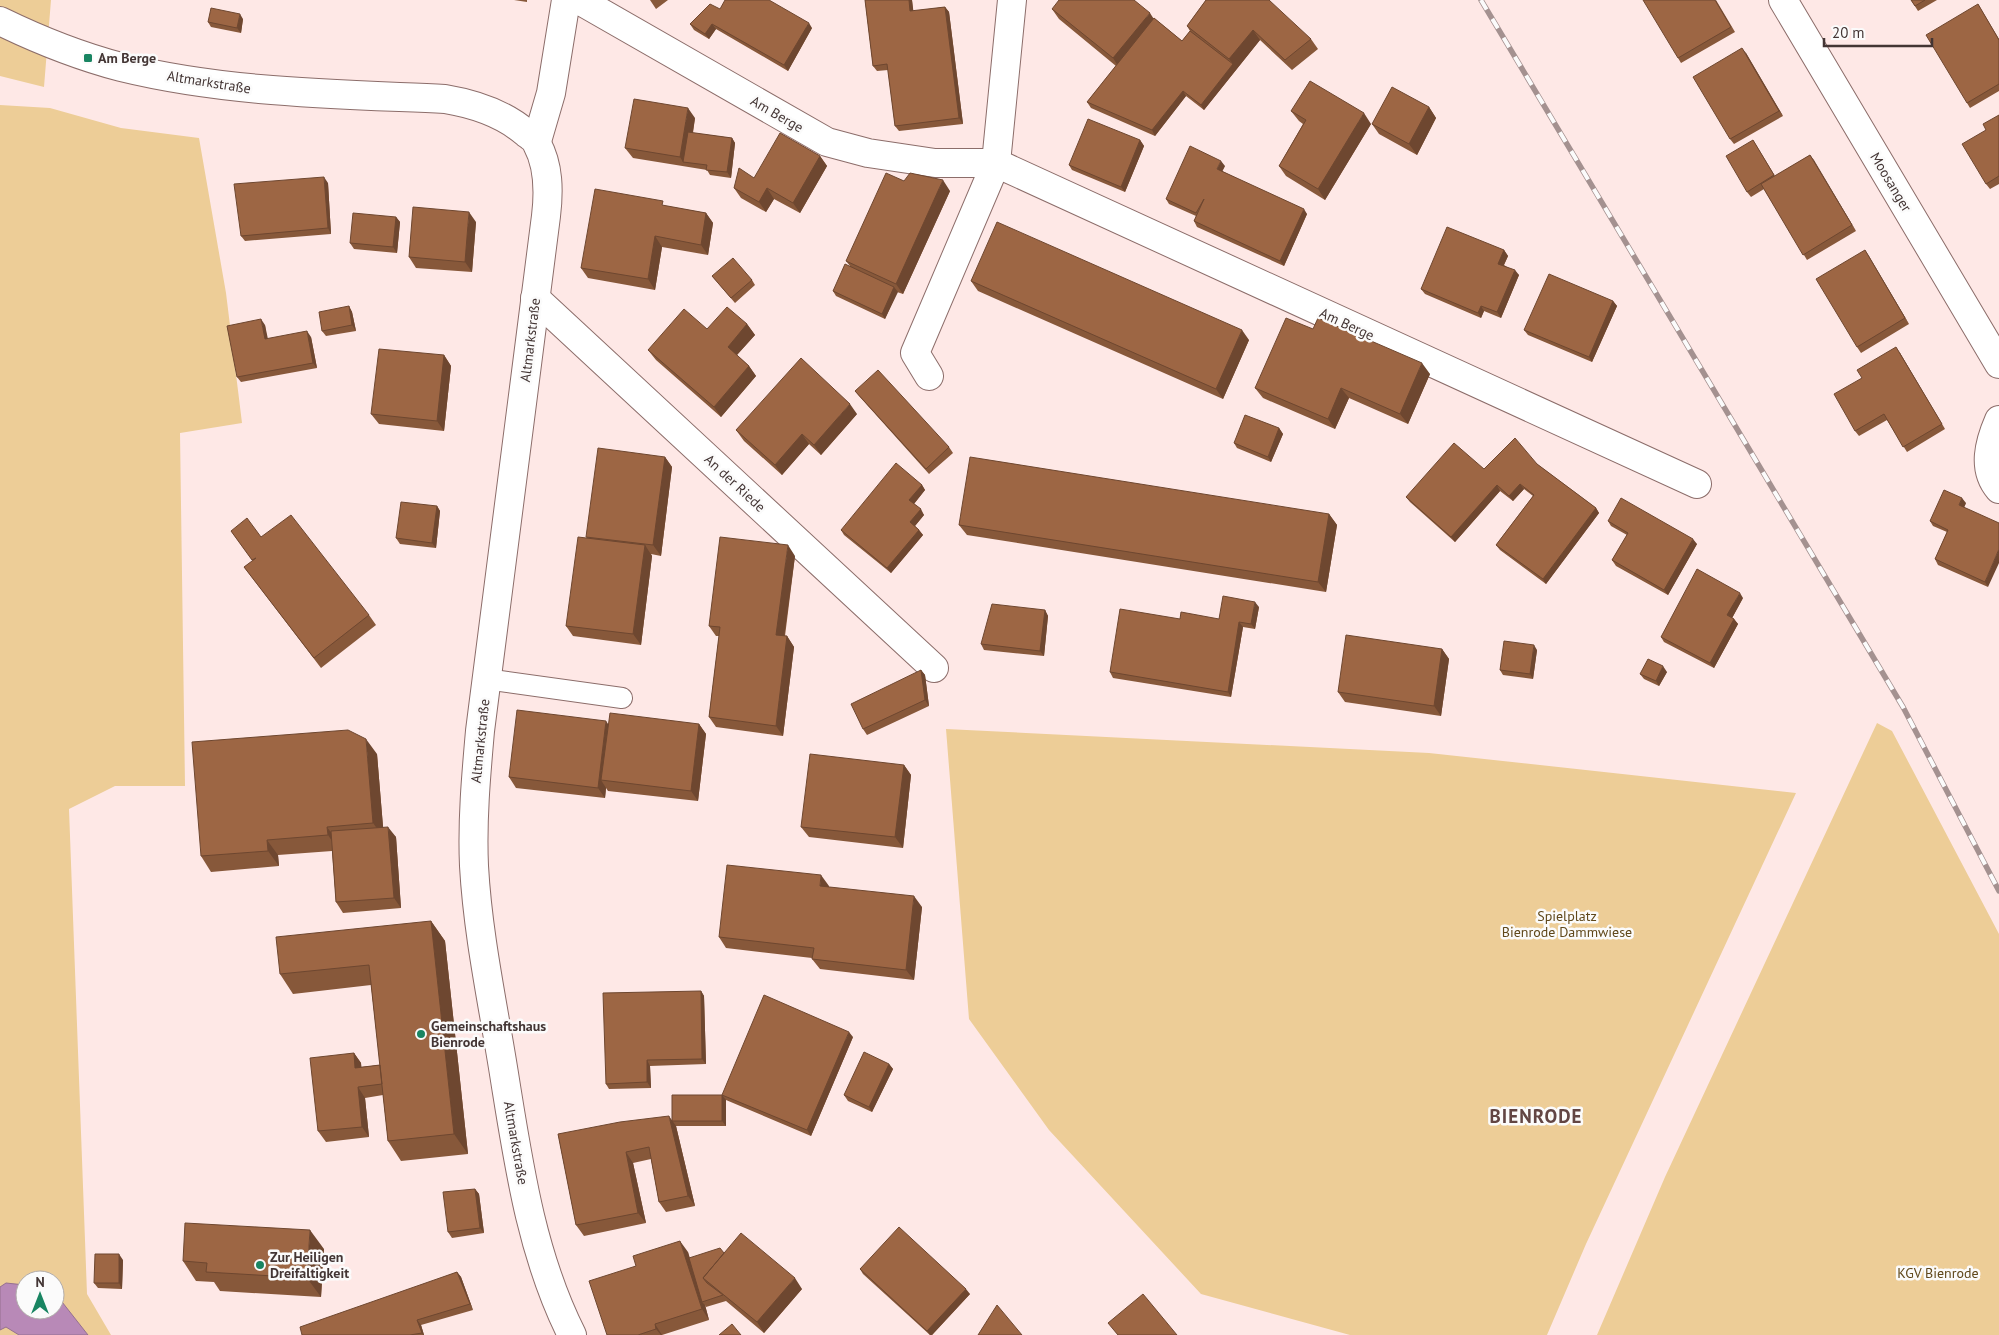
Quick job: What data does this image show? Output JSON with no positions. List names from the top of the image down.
{
  "streets": {
    "street": [
      "Altmarkstraße",
      "Am Berge",
      "Moosanger",
      "An der Riede"
    ]
  },
  "crossings": [
    ["Altmarkstraße", "An der Riede"]
  ],
  "districts": ["BIENRODE"],
  "parks": ["Spielplatz Bienrode Dammwiese", "KGV Bienrode"],
  "places": {
    "transit": ["Am Berge"],
    "other": ["Gemeinschaftshaus Bienrode", "Zur Heiligen Dreifaltigkeit"]
  },
  "scale_bar": "20 m",
  "north": "top"
}
